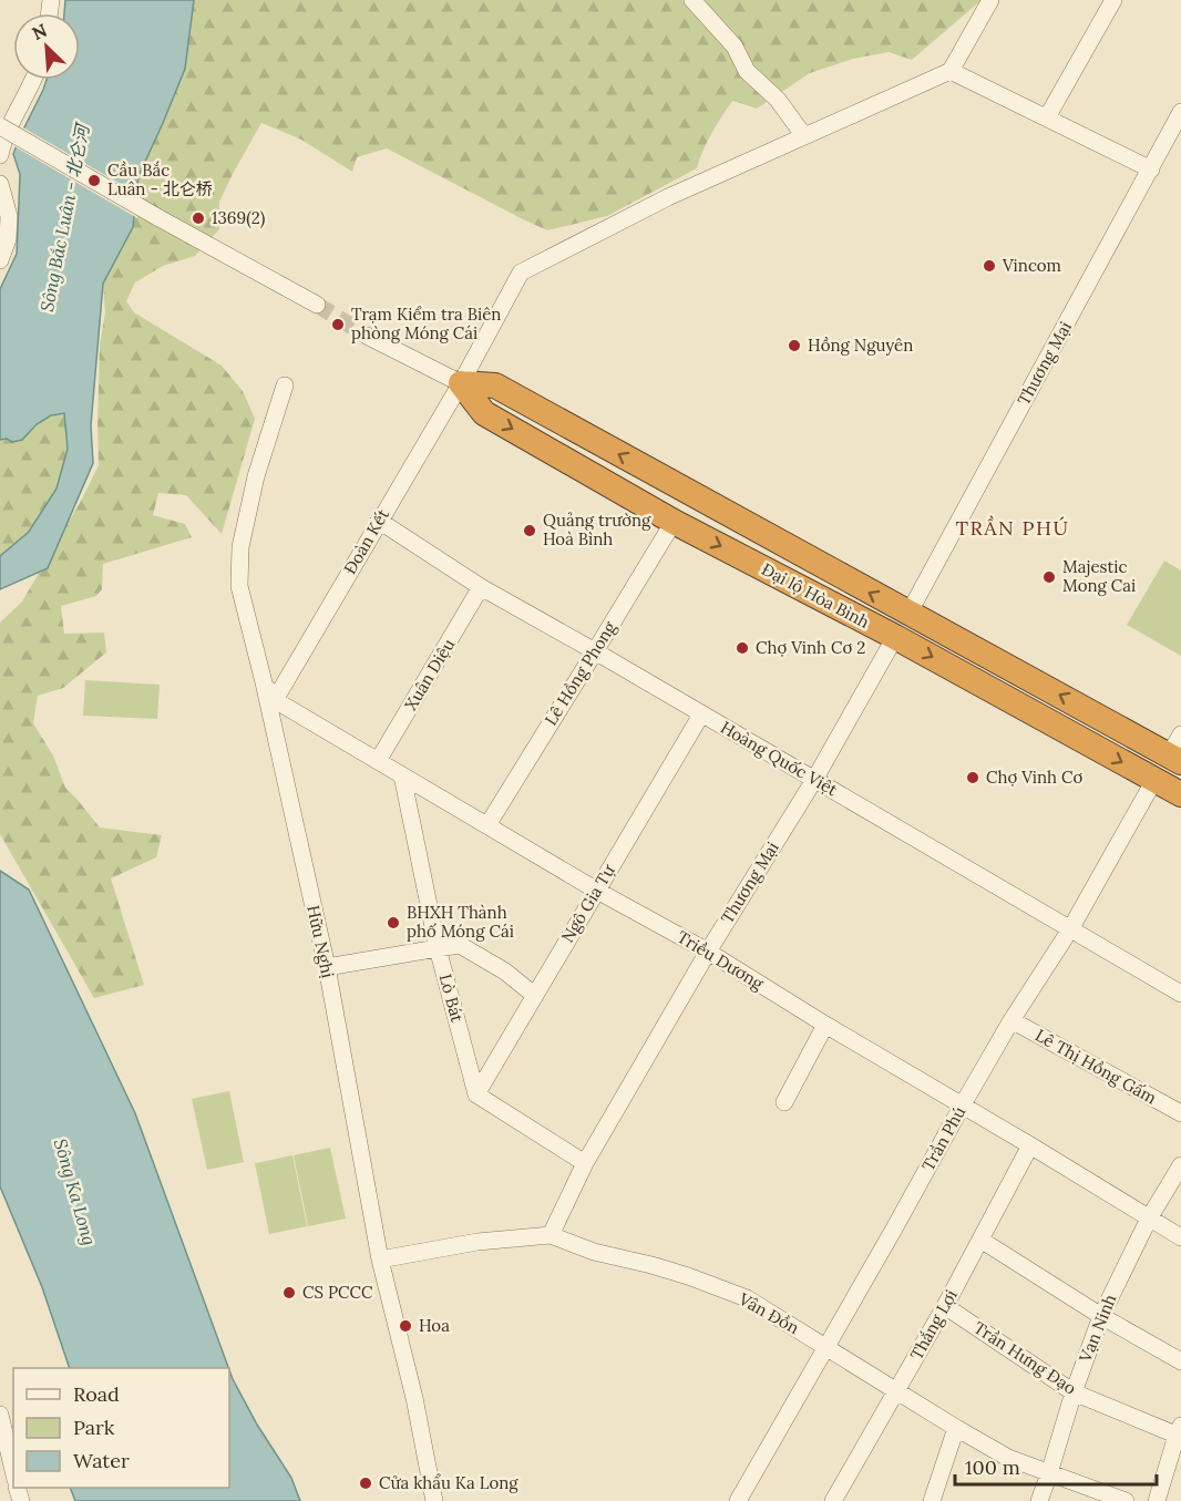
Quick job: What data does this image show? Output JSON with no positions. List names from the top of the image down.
{
  "streets": {
    "highway": ["Đại lộ Hòa Bình"],
    "street": [
      "Thương Mại",
      "Đoàn Kết",
      "Lê Hồng Phong",
      "Xuân Diệu",
      "Hoàng Quốc Việt",
      "Ngô Gia Tự",
      "Hữu Nghị",
      "Triều Dương",
      "Lò Bát",
      "Lê Thị Hồng Gấm",
      "Trần Phú",
      "Vân Đồn",
      "Thắng Lợi",
      "Vạn Ninh",
      "Trần Hưng Đạo"
    ]
  },
  "crossings": [
    ["Thương Mại", "Đại lộ Hòa Bình"],
    ["Thương Mại", "Hoàng Quốc Việt"],
    ["Thương Mại", "Triều Dương"],
    ["Thương Mại", "Vân Đồn"],
    ["Đoàn Kết", "Đại lộ Hòa Bình"],
    ["Đoàn Kết", "Hoàng Quốc Việt"],
    ["Đoàn Kết", "Triều Dương"],
    ["Đại lộ Hòa Bình", "Lê Hồng Phong"],
    ["Đại lộ Hòa Bình", "Trần Phú"],
    ["Lê Hồng Phong", "Hoàng Quốc Việt"],
    ["Lê Hồng Phong", "Triều Dương"],
    ["Xuân Diệu", "Hoàng Quốc Việt"],
    ["Xuân Diệu", "Triều Dương"],
    ["Hoàng Quốc Việt", "Ngô Gia Tự"],
    ["Hoàng Quốc Việt", "Trần Phú"],
    ["Ngô Gia Tự", "Triều Dương"],
    ["Ngô Gia Tự", "Lò Bát"],
    ["Hữu Nghị", "Triều Dương"],
    ["Hữu Nghị", "Vân Đồn"],
    ["Triều Dương", "Lò Bát"],
    ["Triều Dương", "Trần Phú"],
    ["Triều Dương", "Thắng Lợi"],
    ["Triều Dương", "Vạn Ninh"],
    ["Lê Thị Hồng Gấm", "Trần Phú"],
    ["Trần Phú", "Vân Đồn"],
    ["Vân Đồn", "Thắng Lợi"],
    ["Vân Đồn", "Vạn Ninh"],
    ["Thắng Lợi", "Trần Hưng Đạo"],
    ["Vạn Ninh", "Trần Hưng Đạo"]
  ],
  "districts": ["TRẦN PHÚ"],
  "water": ["Sông Bắc Luân - 北仑河", "Sông Ka Long"],
  "places": [
    "Cầu Bắc Luân - 北仑桥",
    "1369(2)",
    "Vincom",
    "Trạm Kiểm tra Biên phòng Móng Cái",
    "Hồng Nguyên",
    "Quảng trường Hoà Bình",
    "Majestic Mong Cai",
    "Chợ Vinh Cơ 2",
    "Chợ Vinh Cơ",
    "BHXH Thành phố Móng Cái",
    "CS PCCC",
    "Hoa",
    "Cửa khẩu Ka Long"
  ],
  "legend": ["Road", "Park", "Water"],
  "scale_bar": "100 m",
  "north": "top left"
}
